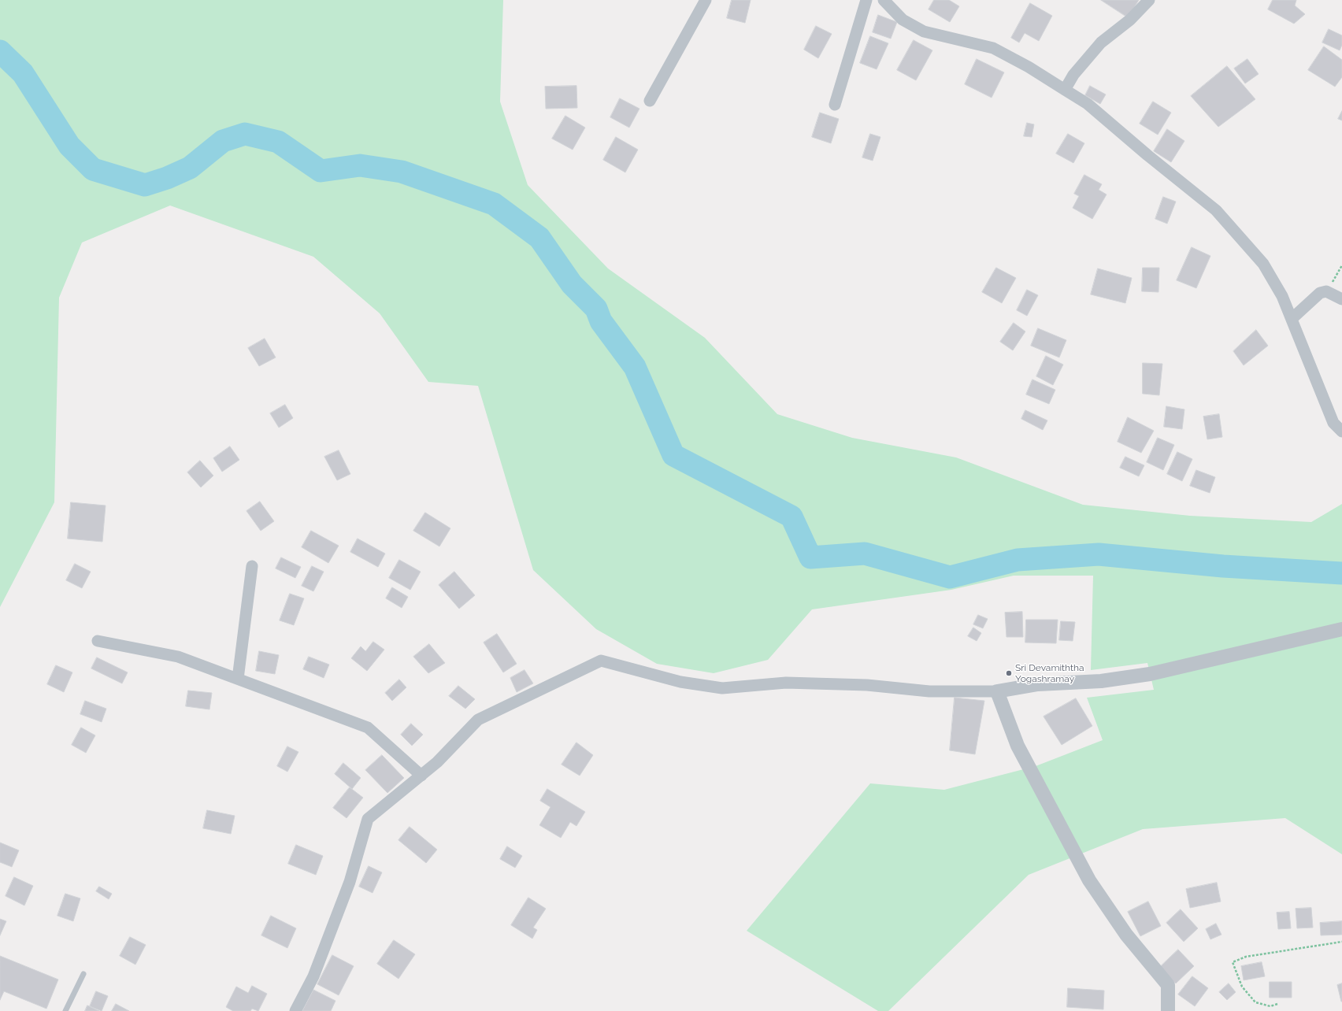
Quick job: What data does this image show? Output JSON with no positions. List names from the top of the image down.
{
  "places": ["Sri Devamiththa Yogashramay"]
}
